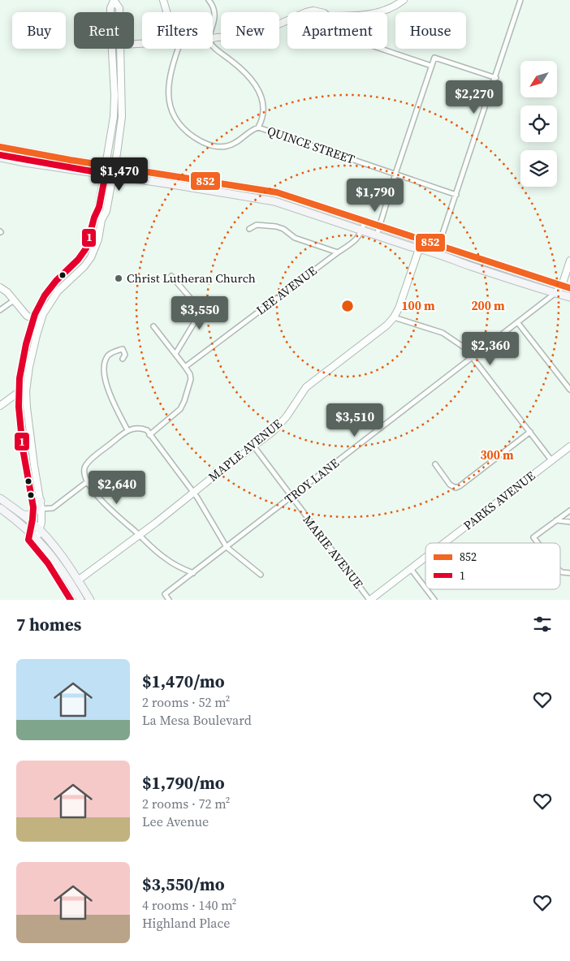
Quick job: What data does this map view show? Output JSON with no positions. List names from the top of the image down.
{
  "streets": {
    "street": [
      "QUINCE STREET",
      "LEE AVENUE",
      "MAPLE AVENUE",
      "TROY LANE",
      "PARKS AVENUE",
      "MARIE AVENUE"
    ]
  },
  "crossings": [
    ["MAPLE AVENUE", "MARIE AVENUE"],
    ["TROY LANE", "MARIE AVENUE"],
    ["PARKS AVENUE", "MARIE AVENUE"]
  ],
  "places": ["Christ Lutheran Church"],
  "lines": ["transit line 852", "transit line 1"],
  "legend": ["852", "1"],
  "north": "bottom left",
  "page": {
    "chip": [
      "Buy",
      "Rent",
      "Filters",
      "New",
      "Apartment",
      "House"
    ],
    "price": [
      "$2,270",
      "$1,470",
      "$1,790",
      "$3,550",
      "$2,360",
      "$3,510",
      "$2,640"
    ],
    "heading": "7 homes",
    "list": [
      {
        "name": "$1,470/mo",
        "note": "2 rooms · 52 m² · La Mesa Boulevard"
      },
      {
        "name": "$1,790/mo",
        "note": "2 rooms · 72 m² · Lee Avenue"
      },
      {
        "name": "$3,550/mo",
        "note": "4 rooms · 140 m² · Highland Place"
      }
    ]
  },
  "rings": ["100 m", "200 m", "300 m"]
}
